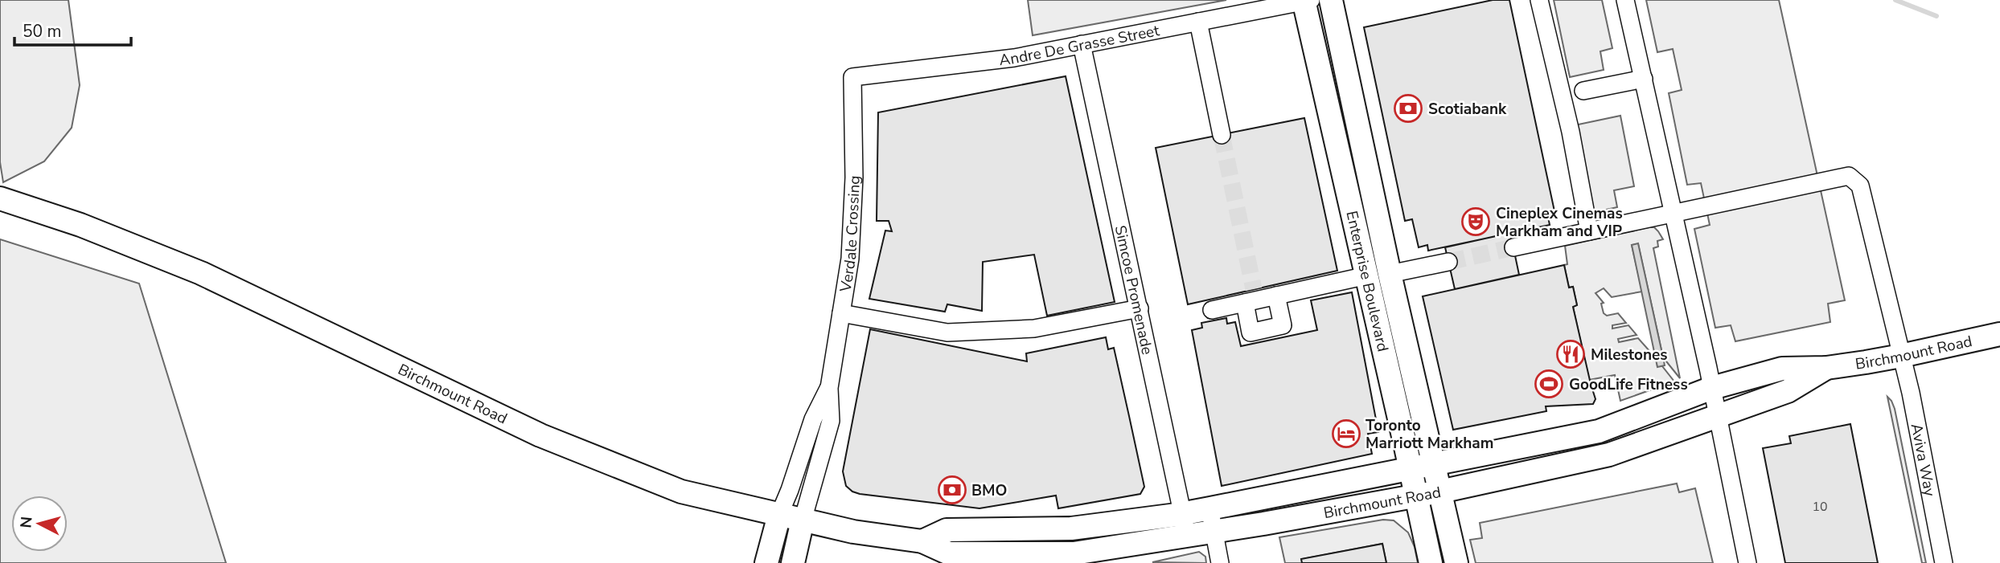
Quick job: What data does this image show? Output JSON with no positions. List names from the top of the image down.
{
  "streets": {
    "main road": ["Verdale Crossing", "Enterprise Boulevard", "Birchmount Road"],
    "street": ["Andre De Grasse Street", "Simcoe Promenade", "Aviva Way"]
  },
  "crossings": [
    ["Andre De Grasse Street", "Verdale Crossing"],
    ["Andre De Grasse Street", "Enterprise Boulevard"],
    ["Andre De Grasse Street", "Simcoe Promenade"],
    ["Verdale Crossing", "Birchmount Road"],
    ["Enterprise Boulevard", "Birchmount Road"],
    ["Simcoe Promenade", "Birchmount Road"],
    ["Birchmount Road", "Aviva Way"]
  ],
  "places": {
    "bank": ["Scotiabank", "BMO"],
    "theatre": ["Cineplex Cinemas Markham and VIP"],
    "restaurant": ["Milestones"],
    "sports": ["GoodLife Fitness"],
    "hotel": ["Toronto Marriott Markham"]
  },
  "house_numbers": ["10"],
  "scale_bar": "50 m",
  "north": "left"
}
